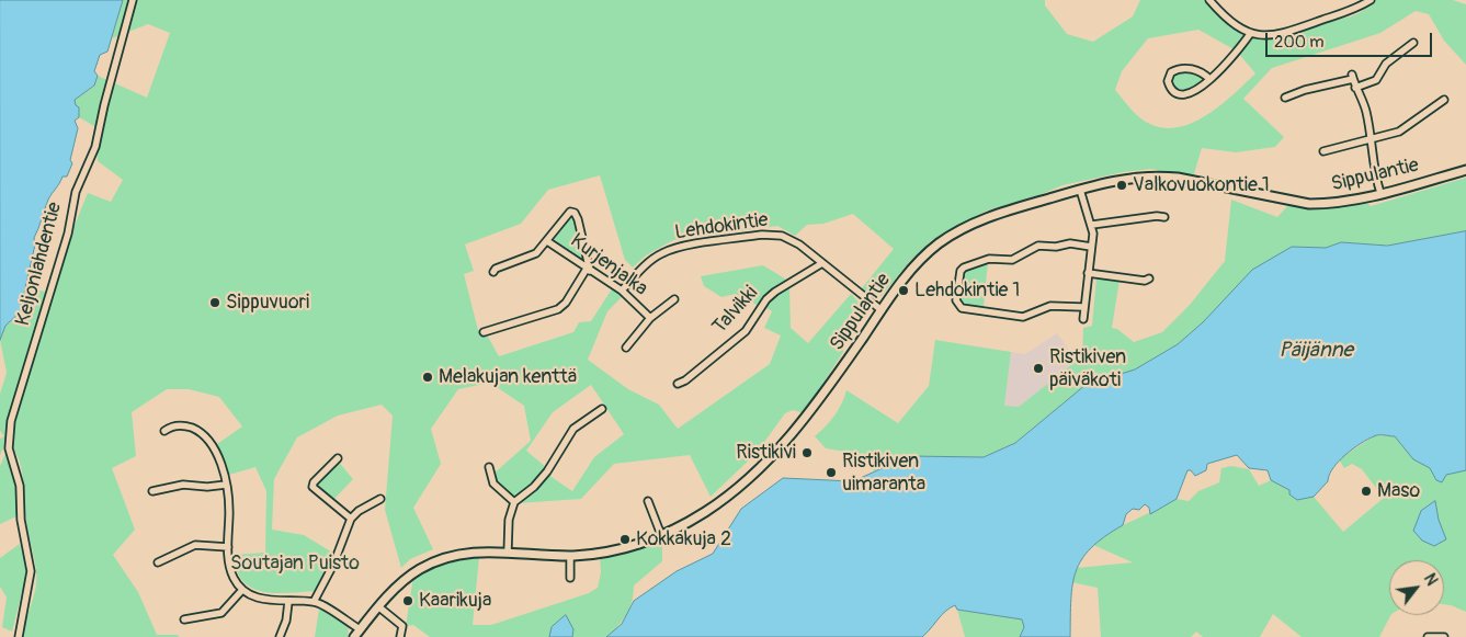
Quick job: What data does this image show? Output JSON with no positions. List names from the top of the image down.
{
  "streets": {
    "street": [
      "Sippulantie",
      "Lehdokintie",
      "Keljonlahdentie",
      "Kurjenjalka",
      "Talvikki"
    ]
  },
  "crossings": [
    ["Sippulantie", "Lehdokintie"],
    ["Lehdokintie", "Kurjenjalka"],
    ["Lehdokintie", "Talvikki"]
  ],
  "water": ["Päijänne"],
  "parks": ["Soutajan Puisto"],
  "places": [
    "Valkovuokontie 1",
    "Lehdokintie 1",
    "Sippuvuori",
    "Ristikiven päiväkoti",
    "Melakujan kenttä",
    "Ristikivi",
    "Ristikiven uimaranta",
    "Maso",
    "Kokkakuja 2",
    "Kaarikuja"
  ],
  "scale_bar": "200 m",
  "north": "top right"
}
